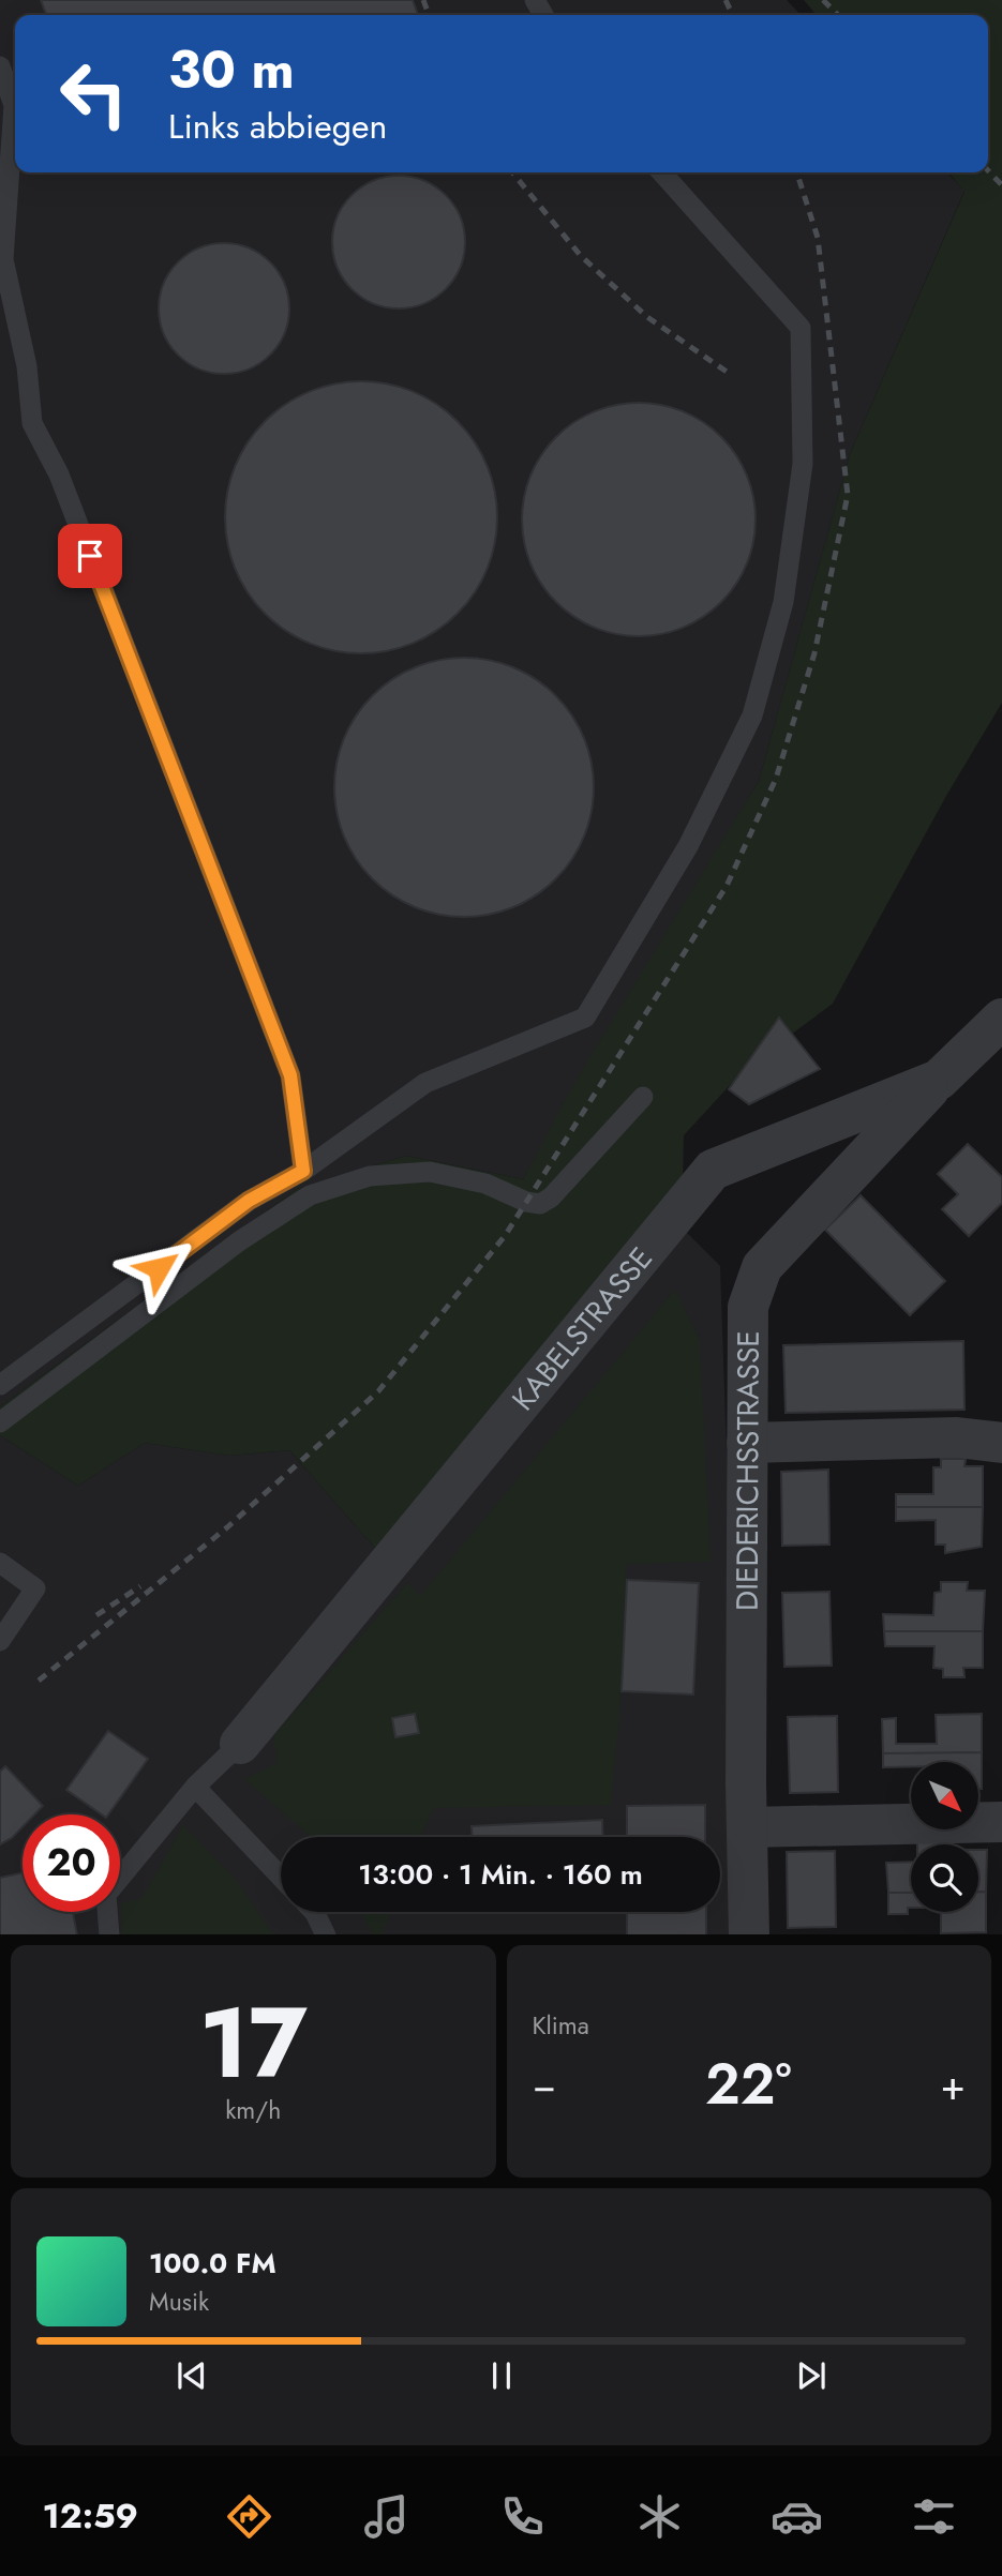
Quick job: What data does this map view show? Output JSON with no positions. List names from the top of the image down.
{
  "streets": {
    "street": ["KABELSTRASSE", "DIEDERICHSSTRASSE"]
  },
  "crossings": [
    ["KABELSTRASSE", "DIEDERICHSSTRASSE"]
  ],
  "north": "bottom right",
  "page": {
    "turn": ["30 m", "Links abbiegen"],
    "limit": "20",
    "trip": "13:00 · 1 Min. · 160 m",
    "tile": [
      ["17", "km/h"],
      "Klima"
    ],
    "heat": ["−", "22°", "+"],
    "song": ["100.0 FM", "Musik"],
    "tabs": "12:59"
  }
}
